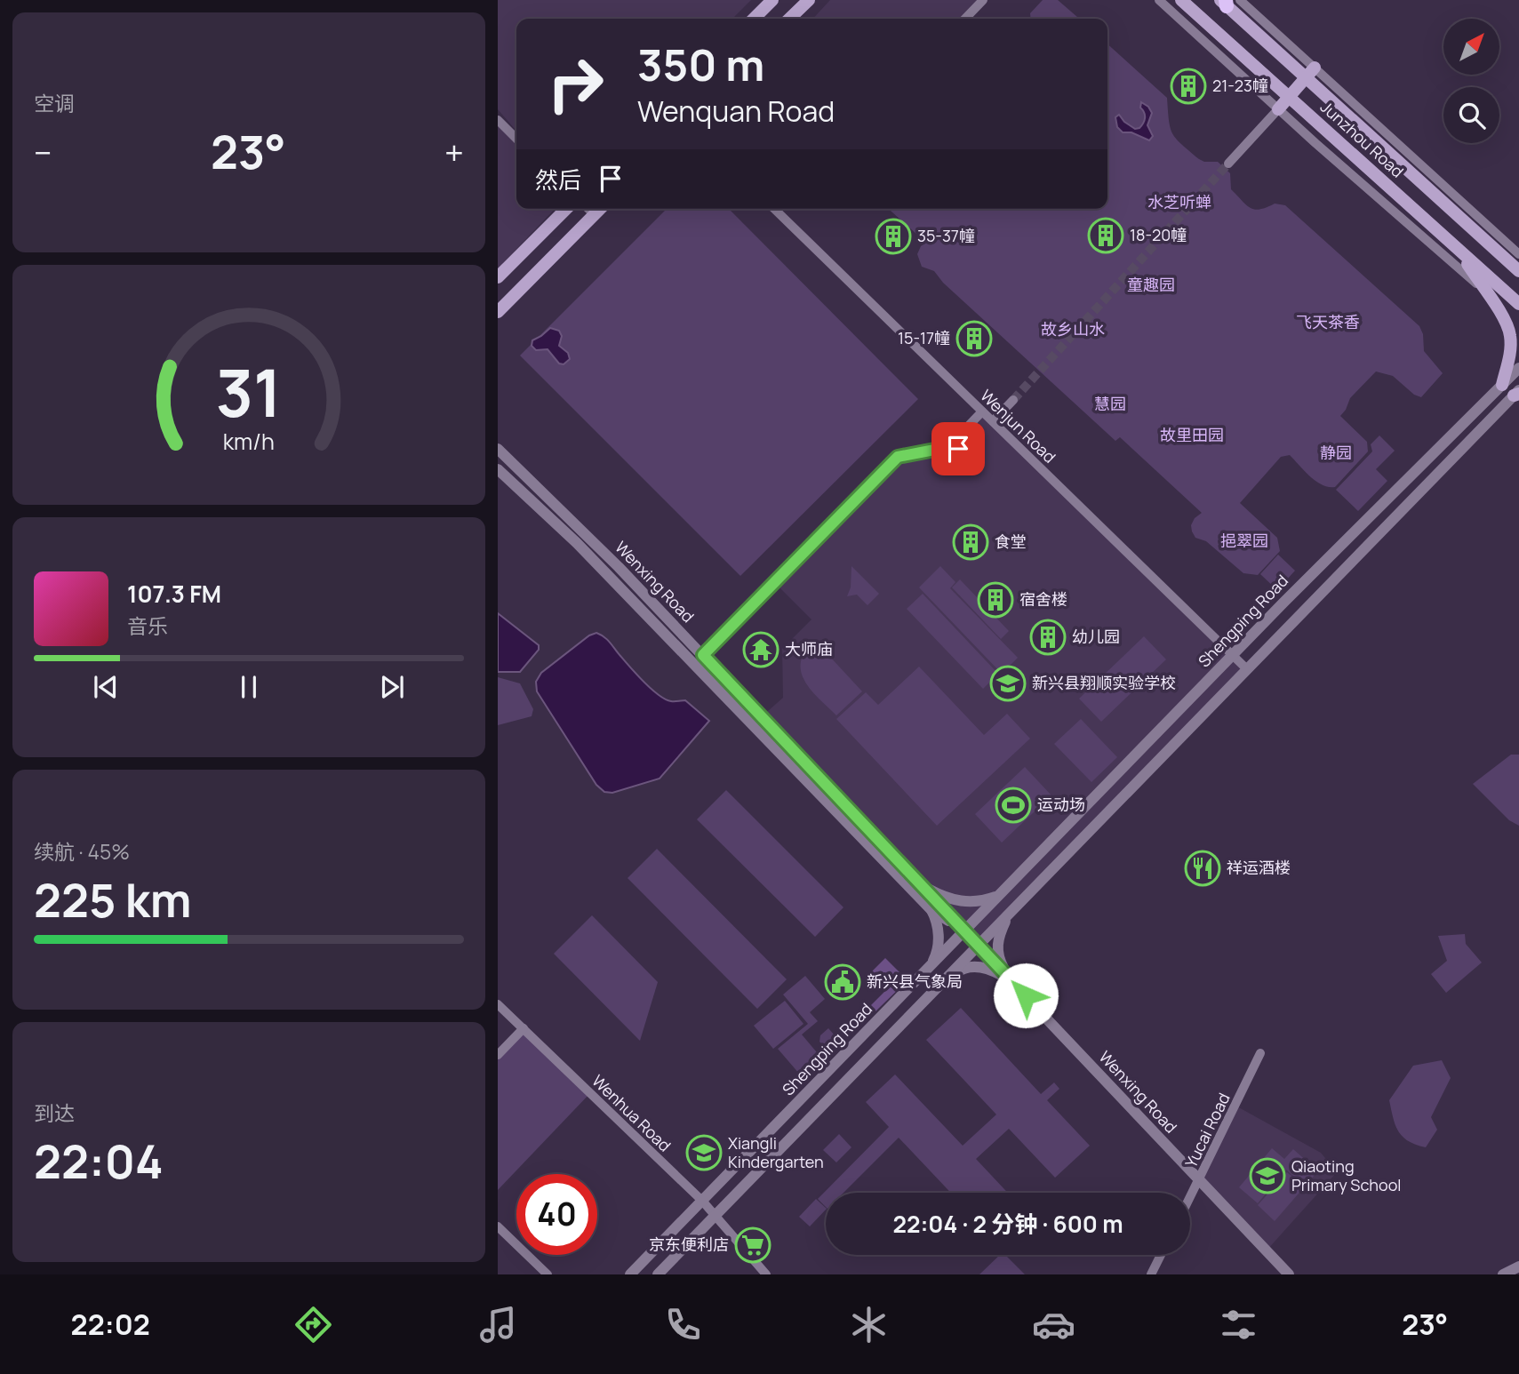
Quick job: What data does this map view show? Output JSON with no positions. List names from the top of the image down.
{
  "streets": {
    "main road": ["Junzhou Road"],
    "street": [
      "Wenjun Road",
      "Wenxing Road",
      "Shengping Road",
      "Wenhua Road",
      "Yucai Road"
    ]
  },
  "crossings": [
    ["Wenjun Road", "Shengping Road"],
    ["Wenxing Road", "Shengping Road"],
    ["Wenxing Road", "Yucai Road"],
    ["Shengping Road", "Wenhua Road"]
  ],
  "parks": [
    "水芝听蝉",
    "童趣园",
    "飞天茶香",
    "故乡山水",
    "慧园",
    "故里田园",
    "静园",
    "挹翠园"
  ],
  "places": {
    "building": [
      "21-23幢",
      "18-20幢",
      "35-37幢",
      "15-17幢",
      "食堂",
      "宿舍楼",
      "幼儿园"
    ],
    "temple": ["大师庙"],
    "school or university": ["新兴县翔顺实验学校", "Xiangli Kindergarten", "Qiaoting Primary School"],
    "sports": ["运动场"],
    "restaurant": ["祥运酒楼"],
    "public building": ["新兴县气象局"],
    "supermarket": ["京东便利店"]
  },
  "north": "top right",
  "page": {
    "tile": [
      "空调",
      ["续航 · 45%", "225 km"],
      ["到达", "22:04"]
    ],
    "turn": ["350 m", "Wenquan Road"],
    "heat": ["−", "23°", "+"],
    "then": "然后",
    "song": ["107.3 FM", "音乐"],
    "limit": "40",
    "trip": "22:04 · 2 分钟 · 600 m",
    "tabs": ["22:02", "23°"],
    "gauge": ["31", "km/h"]
  }
}
